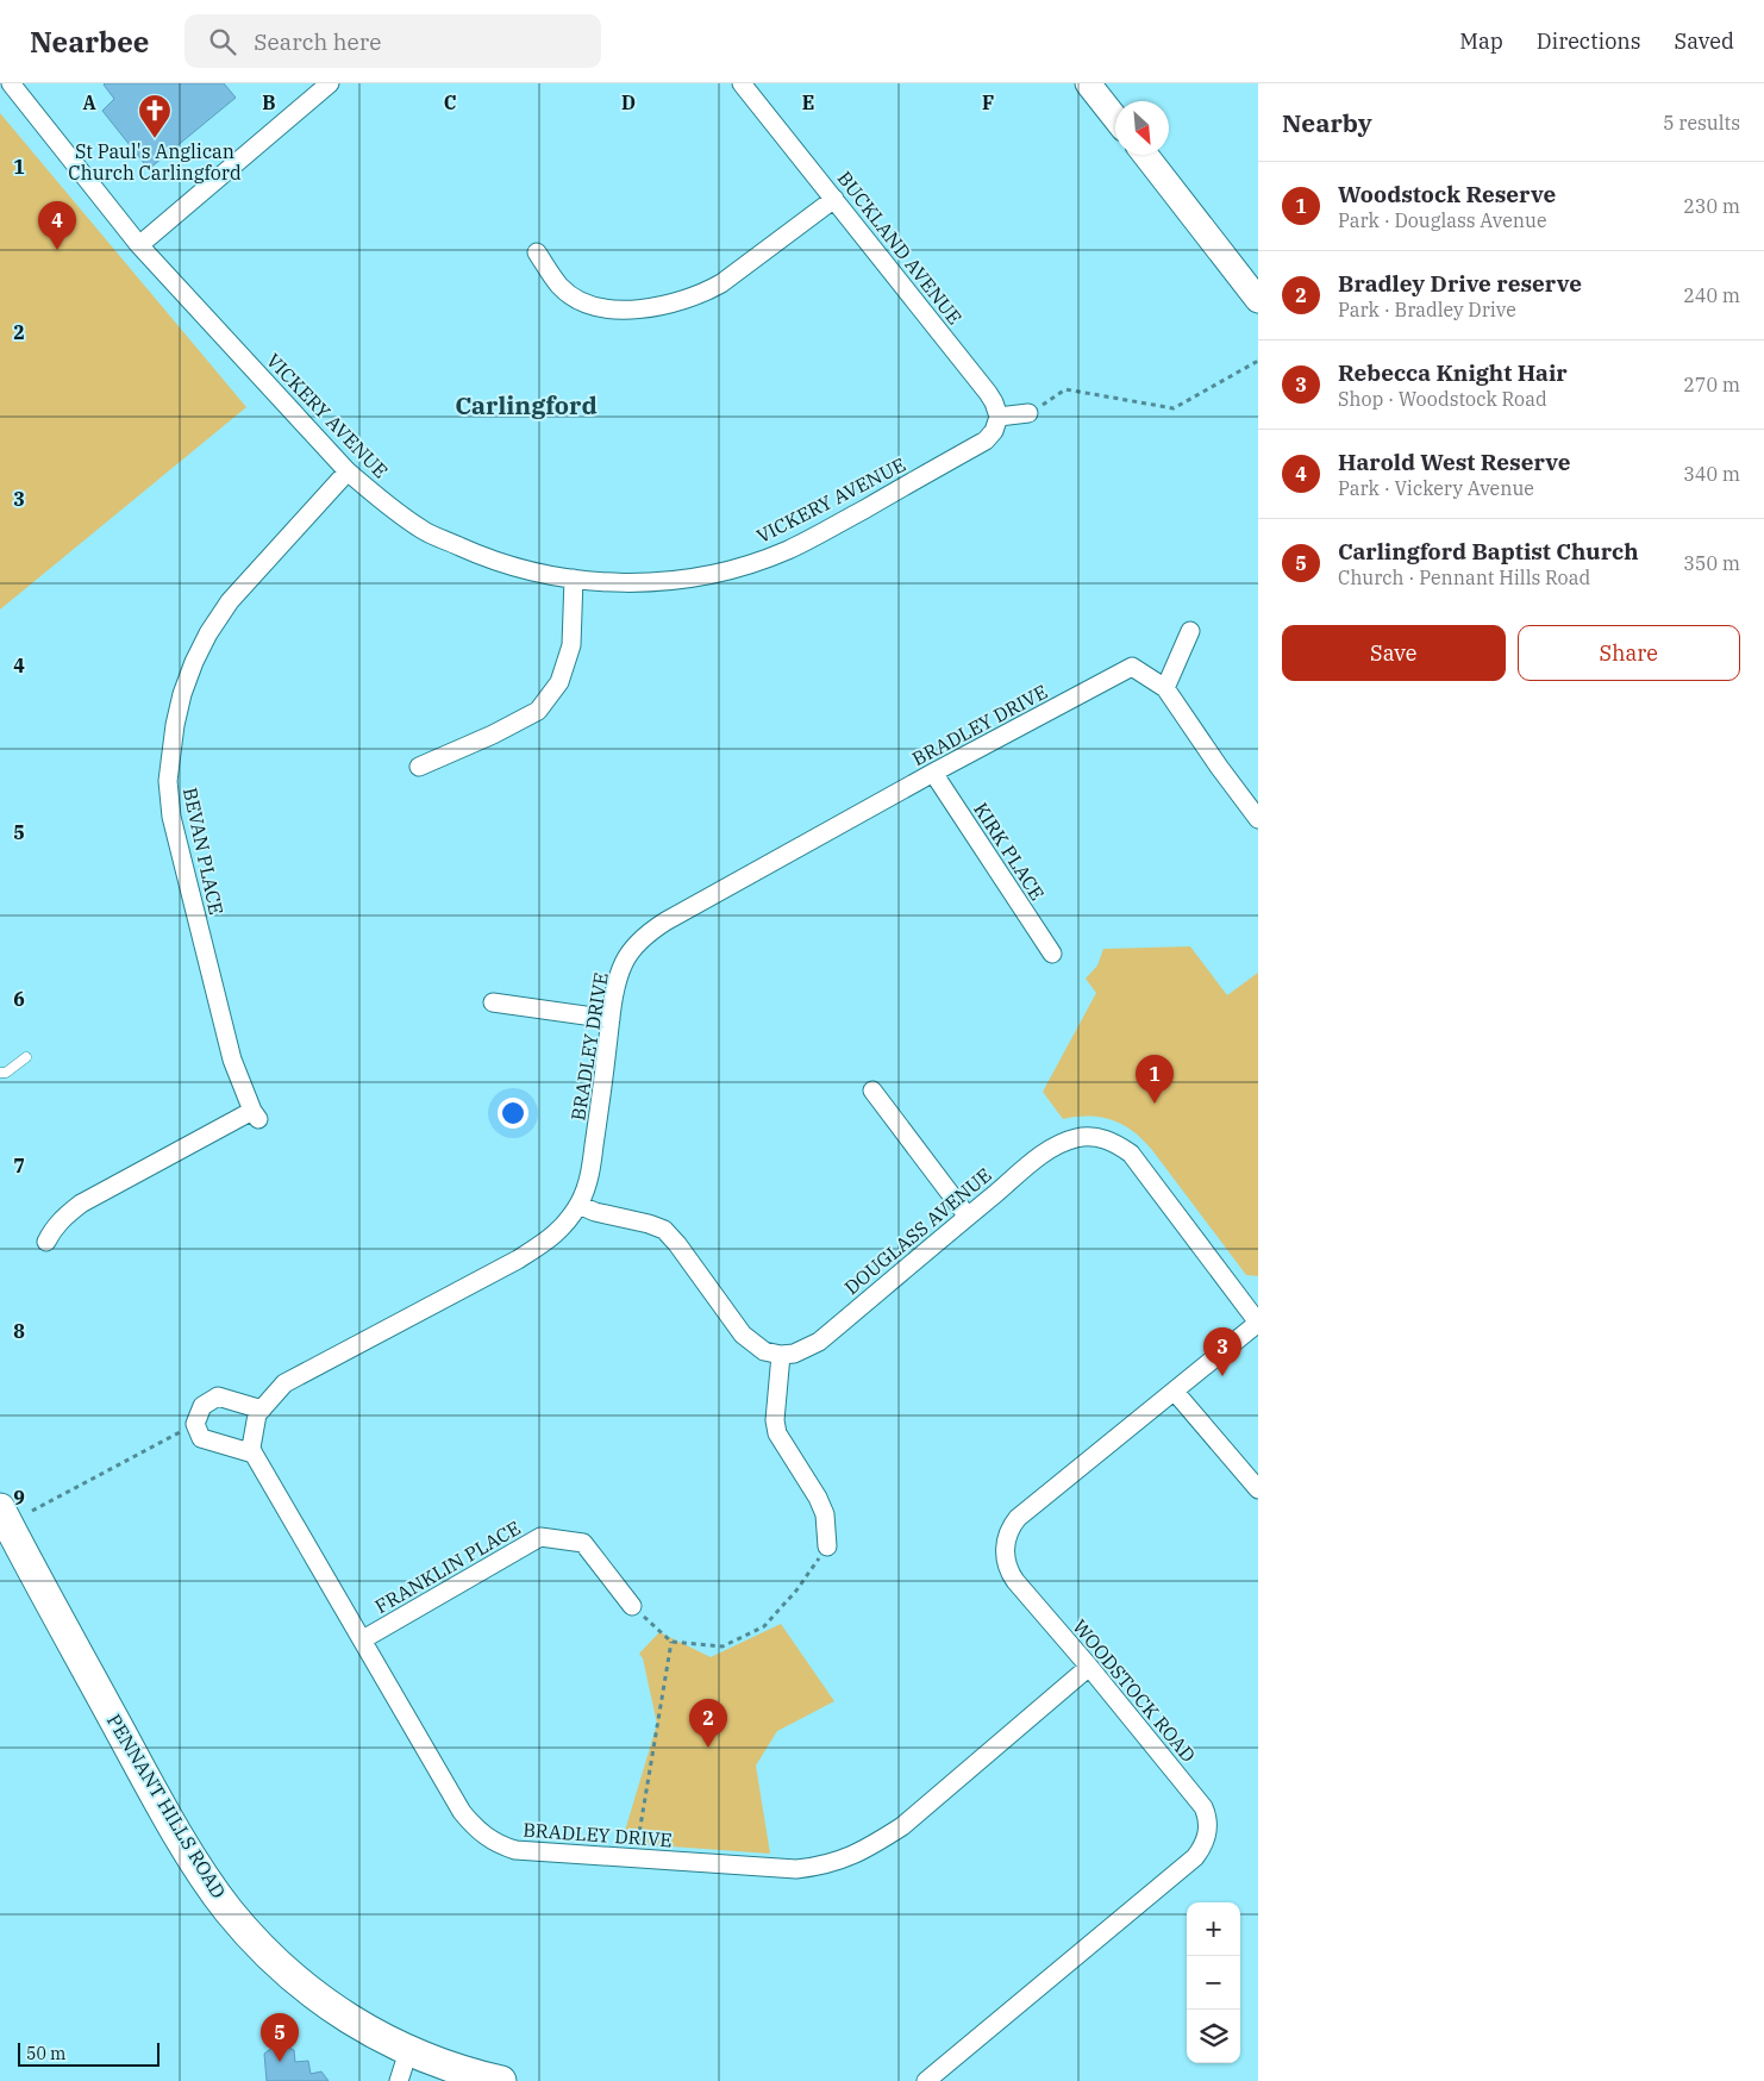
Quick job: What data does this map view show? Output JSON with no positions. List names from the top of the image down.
{
  "streets": {
    "highway": ["PENNANT HILLS ROAD"],
    "street": [
      "BUCKLAND AVENUE",
      "VICKERY AVENUE",
      "BRADLEY DRIVE",
      "BEVAN PLACE",
      "KIRK PLACE",
      "DOUGLASS AVENUE",
      "FRANKLIN PLACE",
      "WOODSTOCK ROAD"
    ]
  },
  "crossings": [
    ["BUCKLAND AVENUE", "VICKERY AVENUE"],
    ["VICKERY AVENUE", "BEVAN PLACE"],
    ["BRADLEY DRIVE", "KIRK PLACE"],
    ["BRADLEY DRIVE", "FRANKLIN PLACE"],
    ["BRADLEY DRIVE", "WOODSTOCK ROAD"],
    ["DOUGLASS AVENUE", "WOODSTOCK ROAD"]
  ],
  "districts": ["Carlingford"],
  "places": {
    "church": ["St Paul's Anglican Church Carlingford"]
  },
  "scale_bar": "50 m",
  "north": "bottom right",
  "page": {
    "header": "Nearbee",
    "search": "Search here",
    "nav": ["Map", "Directions", "Saved"],
    "heading": ["Nearby", "5 results"],
    "list": [
      {
        "mark": "1",
        "name": "Woodstock Reserve",
        "note": "Park · Douglass Avenue",
        "value": "230 m"
      },
      {
        "mark": "2",
        "name": "Bradley Drive reserve",
        "note": "Park · Bradley Drive",
        "value": "240 m"
      },
      {
        "mark": "3",
        "name": "Rebecca Knight Hair",
        "note": "Shop · Woodstock Road",
        "value": "270 m"
      },
      {
        "mark": "4",
        "name": "Harold West Reserve",
        "note": "Park · Vickery Avenue",
        "value": "340 m"
      },
      {
        "mark": "5",
        "name": "Carlingford Baptist Church",
        "note": "Church · Pennant Hills Road",
        "value": "350 m"
      }
    ],
    "pins": [
      "4",
      "1",
      "3",
      "2",
      "5"
    ],
    "buttons": ["Save", "Share"],
    "map_buttons": ["+", "−"],
    "scale": "50 m"
  },
  "grid": {
    "columns": [
      "A",
      "B",
      "C",
      "D",
      "E",
      "F"
    ],
    "rows": [
      "1",
      "2",
      "3",
      "4",
      "5",
      "6",
      "7",
      "8",
      "9"
    ]
  }
}
